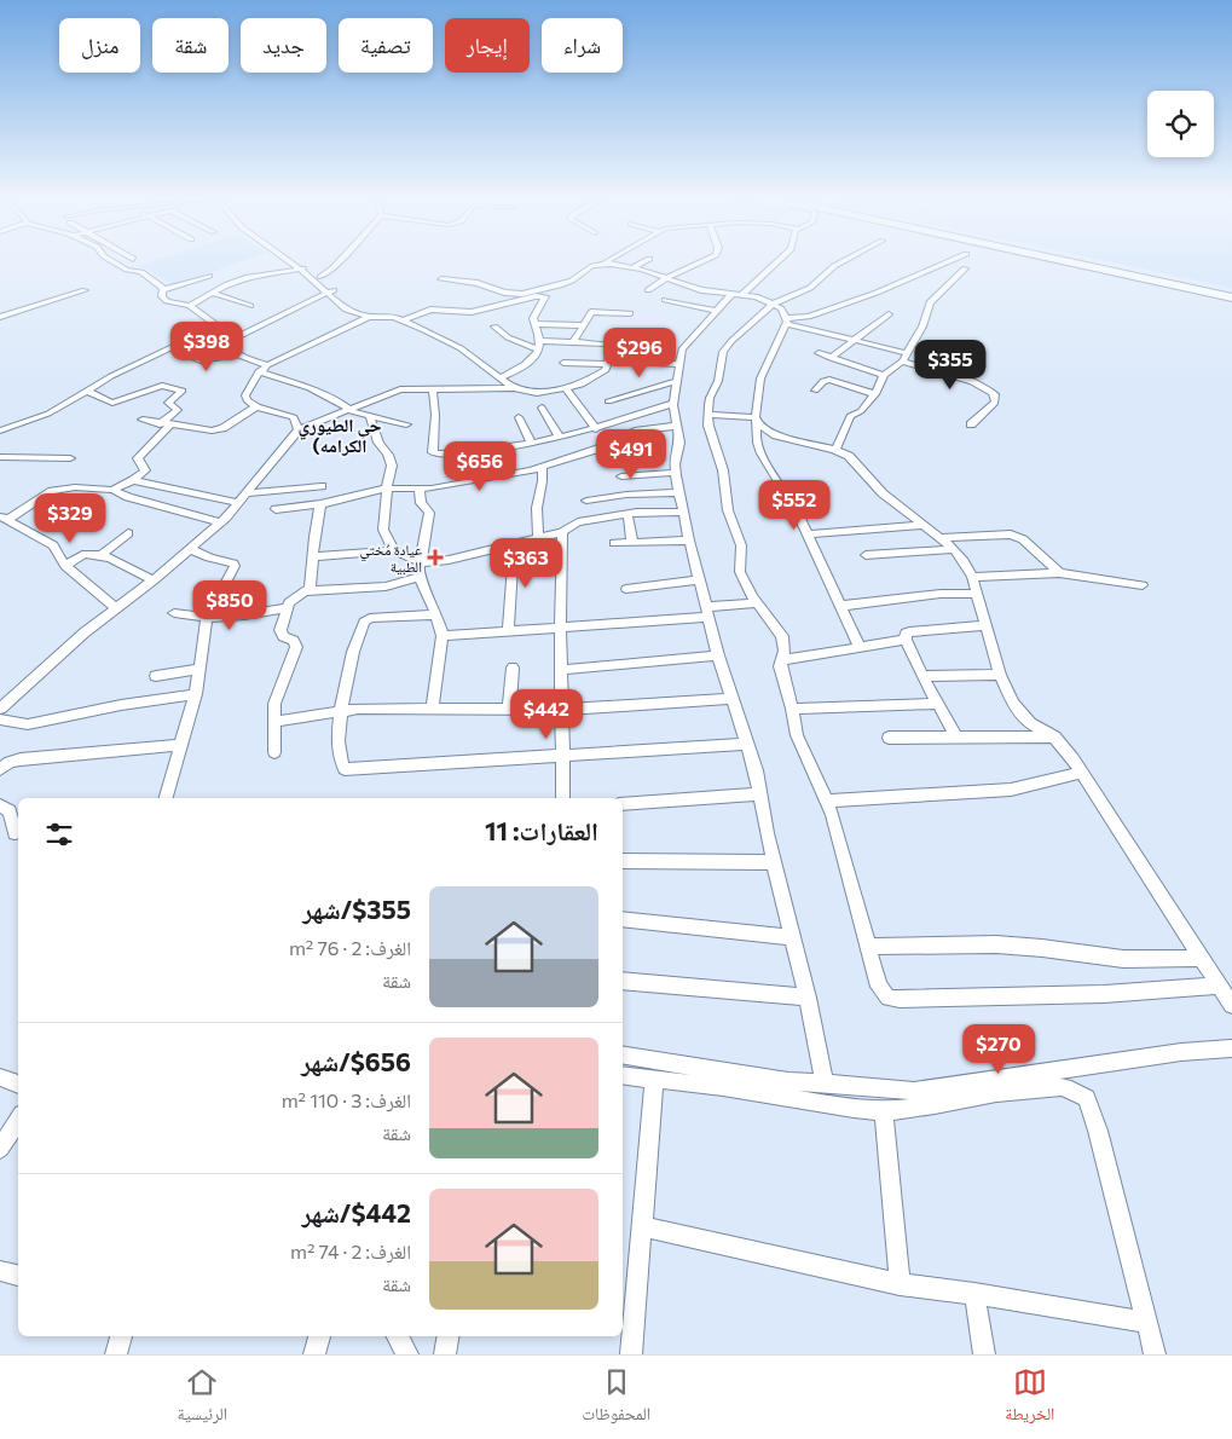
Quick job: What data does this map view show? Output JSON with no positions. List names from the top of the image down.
{
  "districts": ["حي الطيوري (الكرامه"],
  "places": {
    "health": ["عيادة مُختي الطبية"]
  },
  "page": {
    "chip": [
      "شراء",
      "إيجار",
      "تصفية",
      "جديد",
      "شقة",
      "منزل"
    ],
    "price": [
      "$398",
      "$296",
      "$355",
      "$491",
      "$656",
      "$552",
      "$329",
      "$363",
      "$850",
      "$442",
      "$270"
    ],
    "heading": "العقارات: 11",
    "list": [
      {
        "name": "$355/شهر",
        "note": "الغرف: 2 · 76 m² · شقة"
      },
      {
        "name": "$656/شهر",
        "note": "الغرف: 3 · 110 m² · شقة"
      },
      {
        "name": "$442/شهر",
        "note": "الغرف: 2 · 74 m² · شقة"
      }
    ],
    "tabs": ["الخريطة", "المحفوظات", "الرئيسية"]
  }
}
